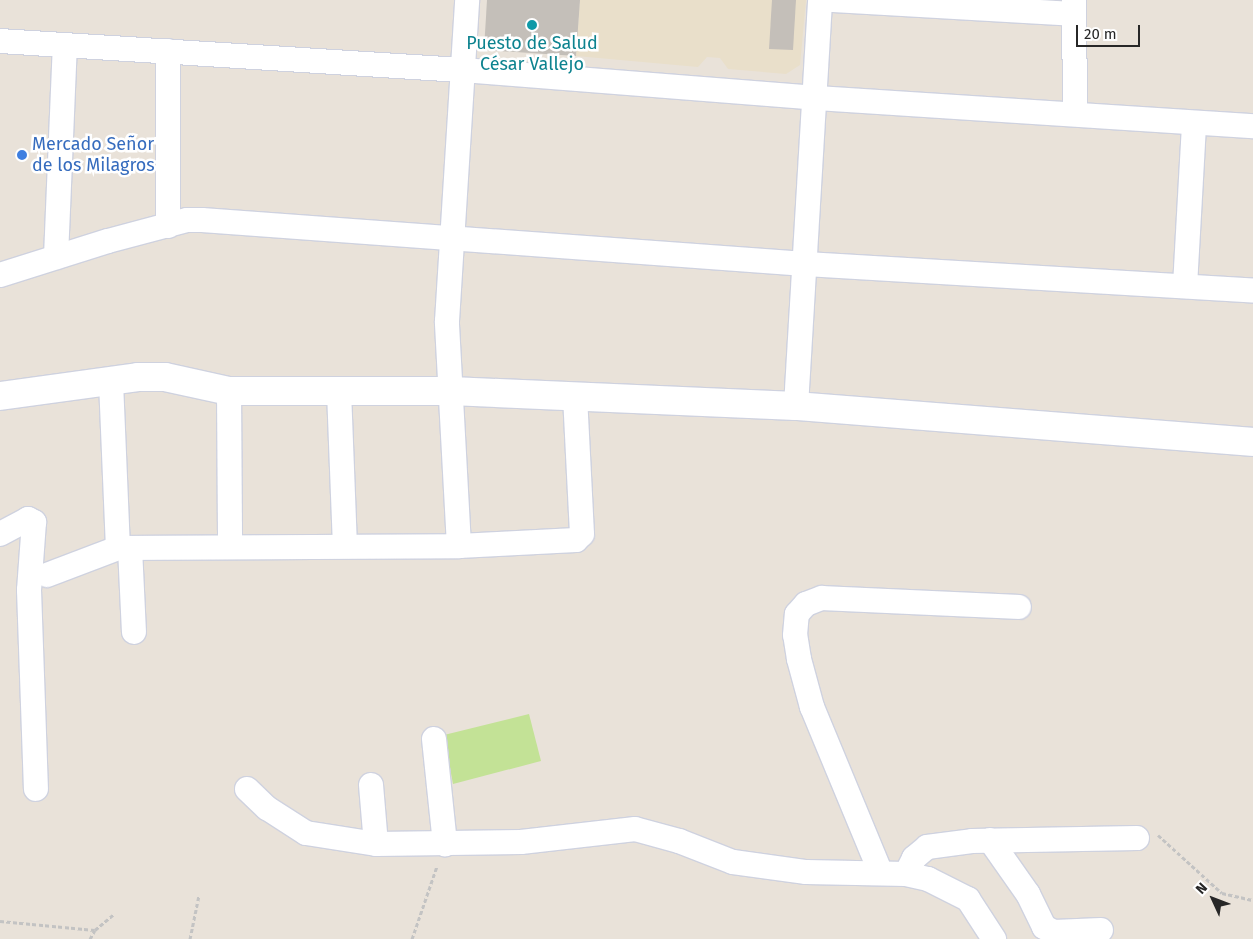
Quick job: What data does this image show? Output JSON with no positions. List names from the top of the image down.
{
  "places": ["Puesto de Salud César Vallejo", "Mercado Señor de los Milagros"],
  "scale_bar": "20 m",
  "north": "top left"
}
